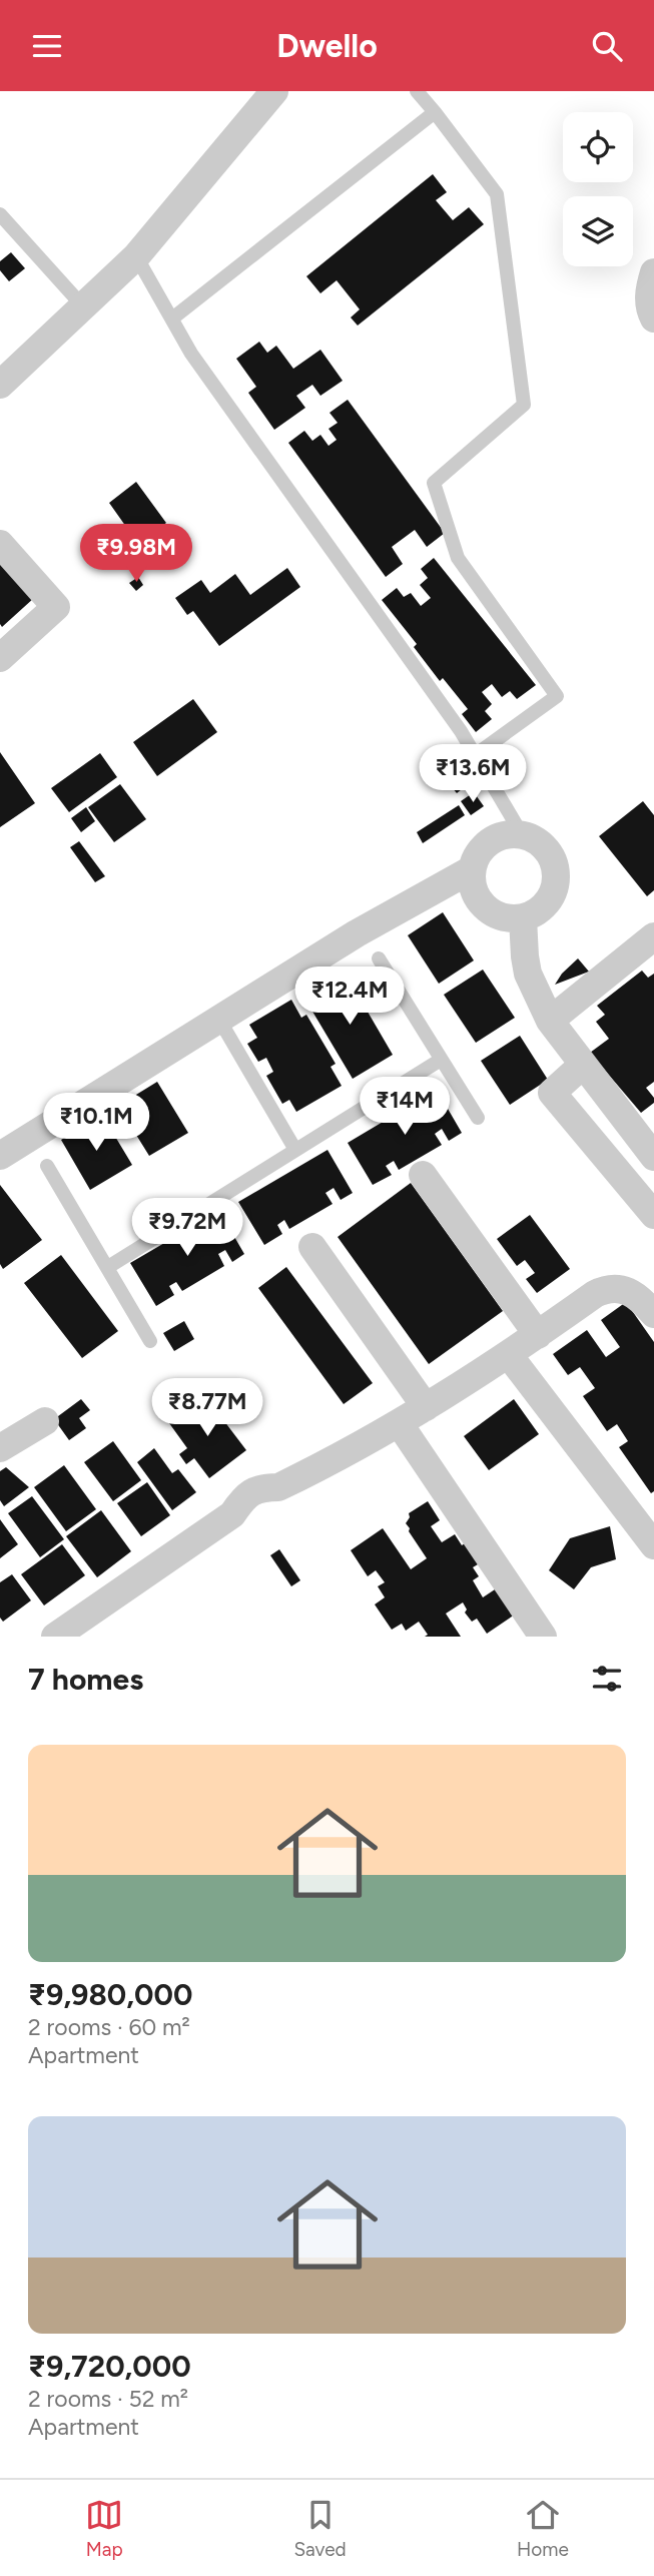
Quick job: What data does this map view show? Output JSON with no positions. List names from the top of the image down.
{
  "page": {
    "header": "Dwello",
    "price": [
      "₹9.98M",
      "₹13.6M",
      "₹12.4M",
      "₹14M",
      "₹10.1M",
      "₹9.72M",
      "₹8.77M"
    ],
    "heading": "7 homes",
    "list": [
      {
        "name": "₹9,980,000",
        "note": "2 rooms · 60 m² · Apartment"
      },
      {
        "name": "₹9,720,000",
        "note": "2 rooms · 52 m² · Apartment"
      }
    ],
    "tabs": ["Map", "Saved", "Home"]
  }
}
